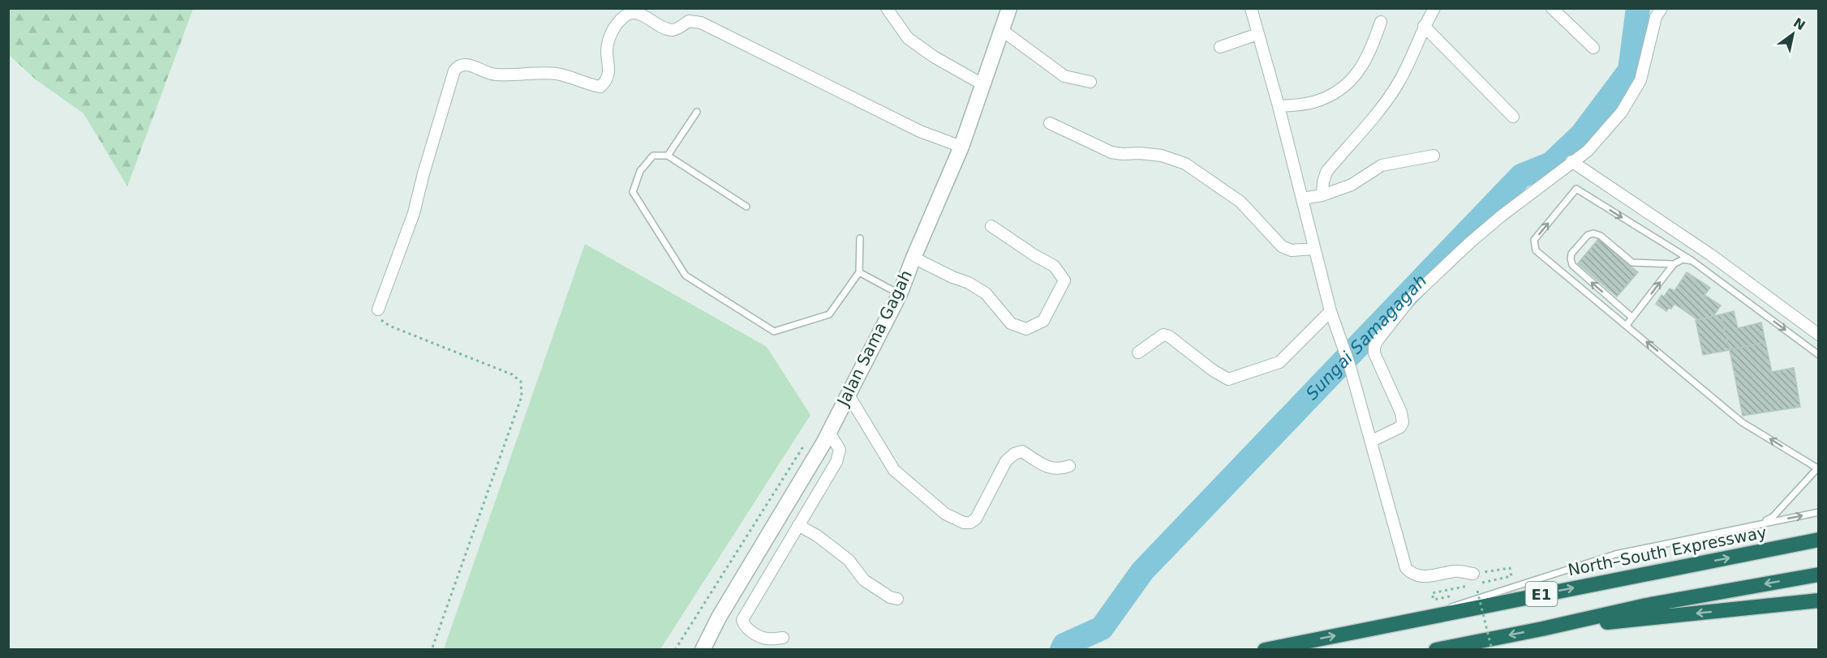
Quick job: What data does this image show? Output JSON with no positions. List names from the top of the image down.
{
  "streets": {
    "highway": ["North–South Expressway", "E1"],
    "street": ["Jalan Sama Gagah"]
  },
  "water": ["Sungai Samagagah"],
  "north": "top right"
}
